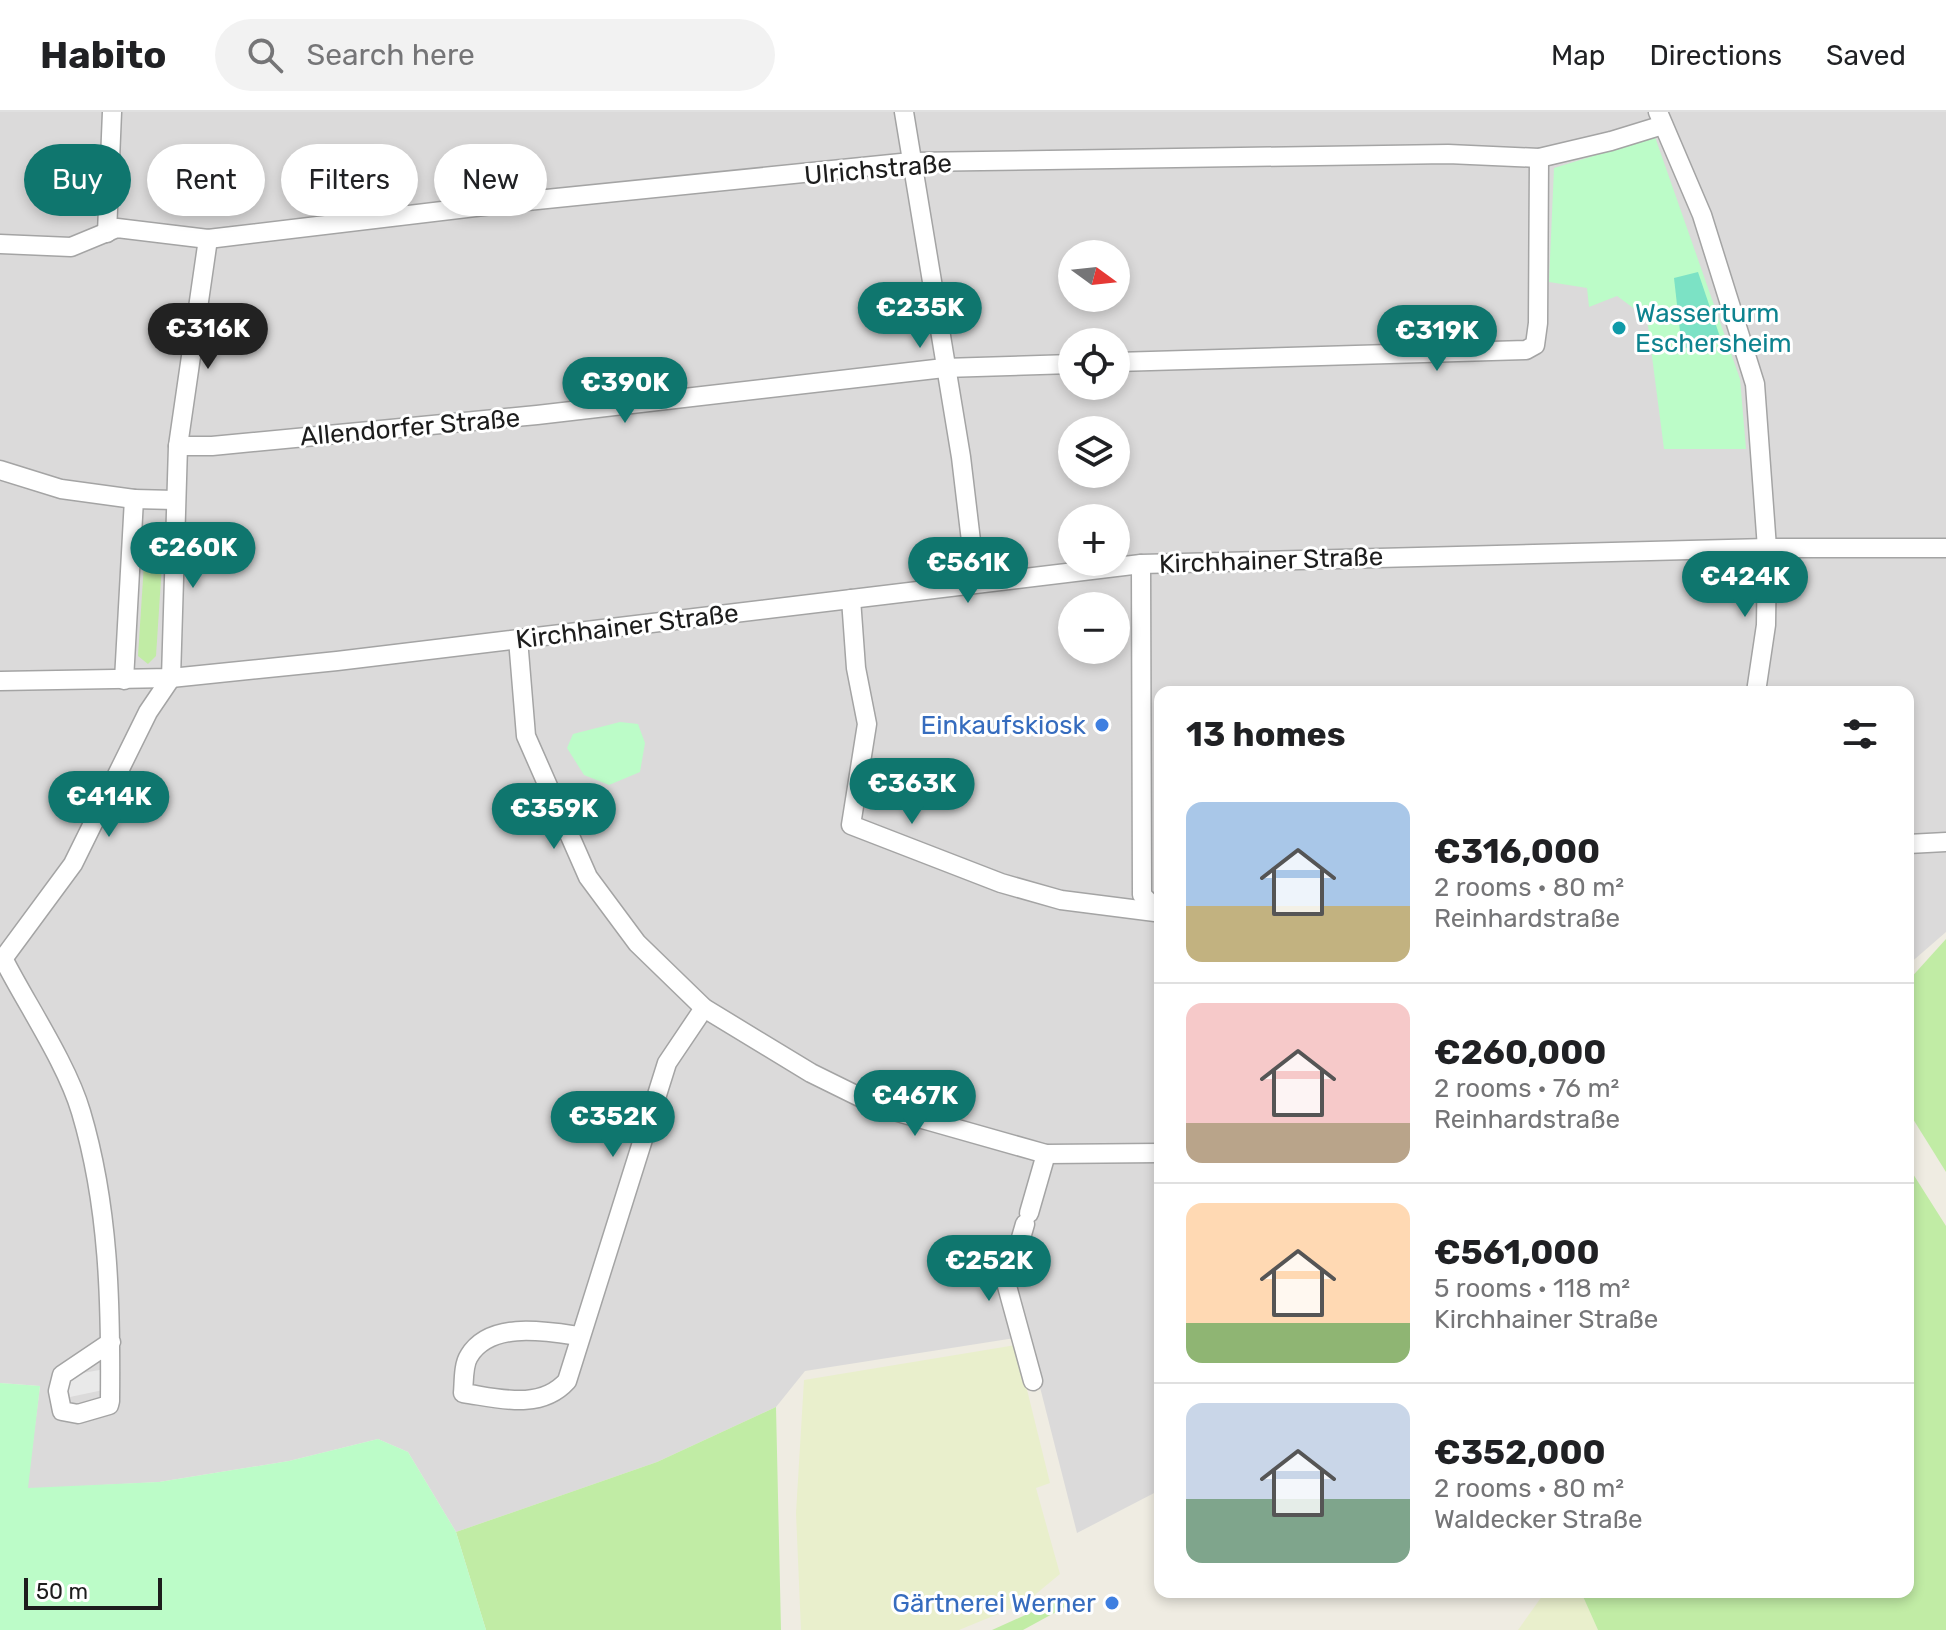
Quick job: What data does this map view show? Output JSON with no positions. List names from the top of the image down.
{
  "streets": {
    "street": ["Ulrichstraße", "Allendorfer Straße", "Kirchhainer Straße"]
  },
  "places": ["Wasserturm Eschersheim", "Einkaufskiosk", "Gärtnerei Werner"],
  "scale_bar": "50 m",
  "north": "right",
  "page": {
    "header": "Habito",
    "search": "Search here",
    "nav": ["Map", "Directions", "Saved"],
    "chip": [
      "Buy",
      "Rent",
      "Filters",
      "New"
    ],
    "map_buttons": ["+", "−"],
    "price": [
      "€235K",
      "€316K",
      "€319K",
      "€390K",
      "€260K",
      "€561K",
      "€424K",
      "€363K",
      "€414K",
      "€359K",
      "€467K",
      "€352K",
      "€252K"
    ],
    "heading": "13 homes",
    "list": [
      {
        "name": "€316,000",
        "note": "2 rooms · 80 m² · Reinhardstraße"
      },
      {
        "name": "€260,000",
        "note": "2 rooms · 76 m² · Reinhardstraße"
      },
      {
        "name": "€561,000",
        "note": "5 rooms · 118 m² · Kirchhainer Straße"
      },
      {
        "name": "€352,000",
        "note": "2 rooms · 80 m² · Waldecker Straße"
      }
    ],
    "scale": "50 m"
  }
}
